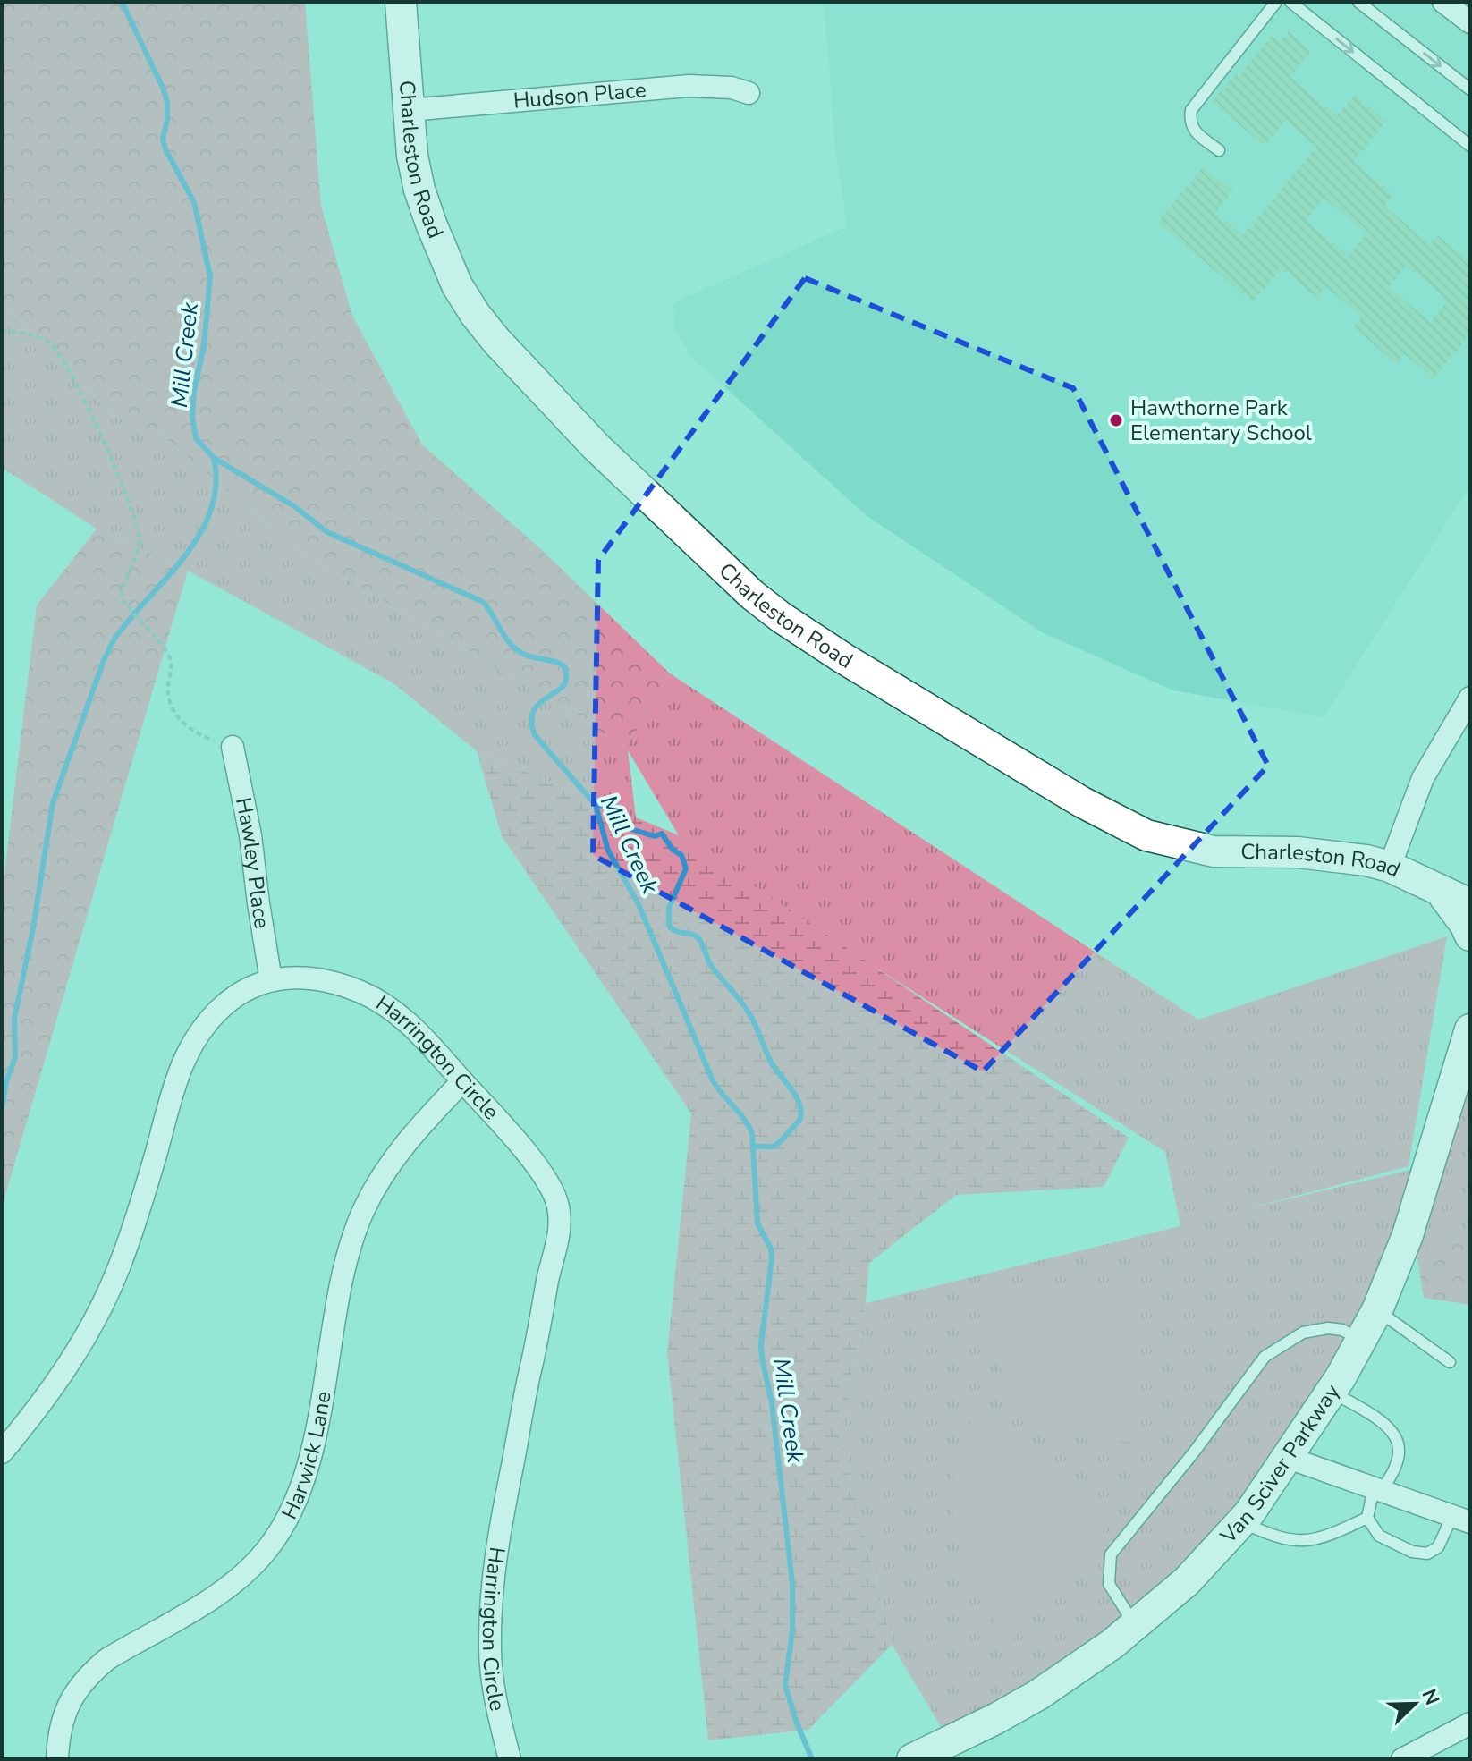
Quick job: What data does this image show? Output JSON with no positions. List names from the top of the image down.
{
  "streets": {
    "street": [
      "Hudson Place",
      "Charleston Road",
      "Hawley Place",
      "Harrington Circle",
      "Harwick Lane",
      "Van Sciver Parkway"
    ]
  },
  "crossings": [
    ["Hudson Place", "Charleston Road"],
    ["Hawley Place", "Harrington Circle"],
    ["Harrington Circle", "Harwick Lane"]
  ],
  "water": ["Mill Creek"],
  "places": ["Hawthorne Park Elementary School"],
  "north": "top right"
}
